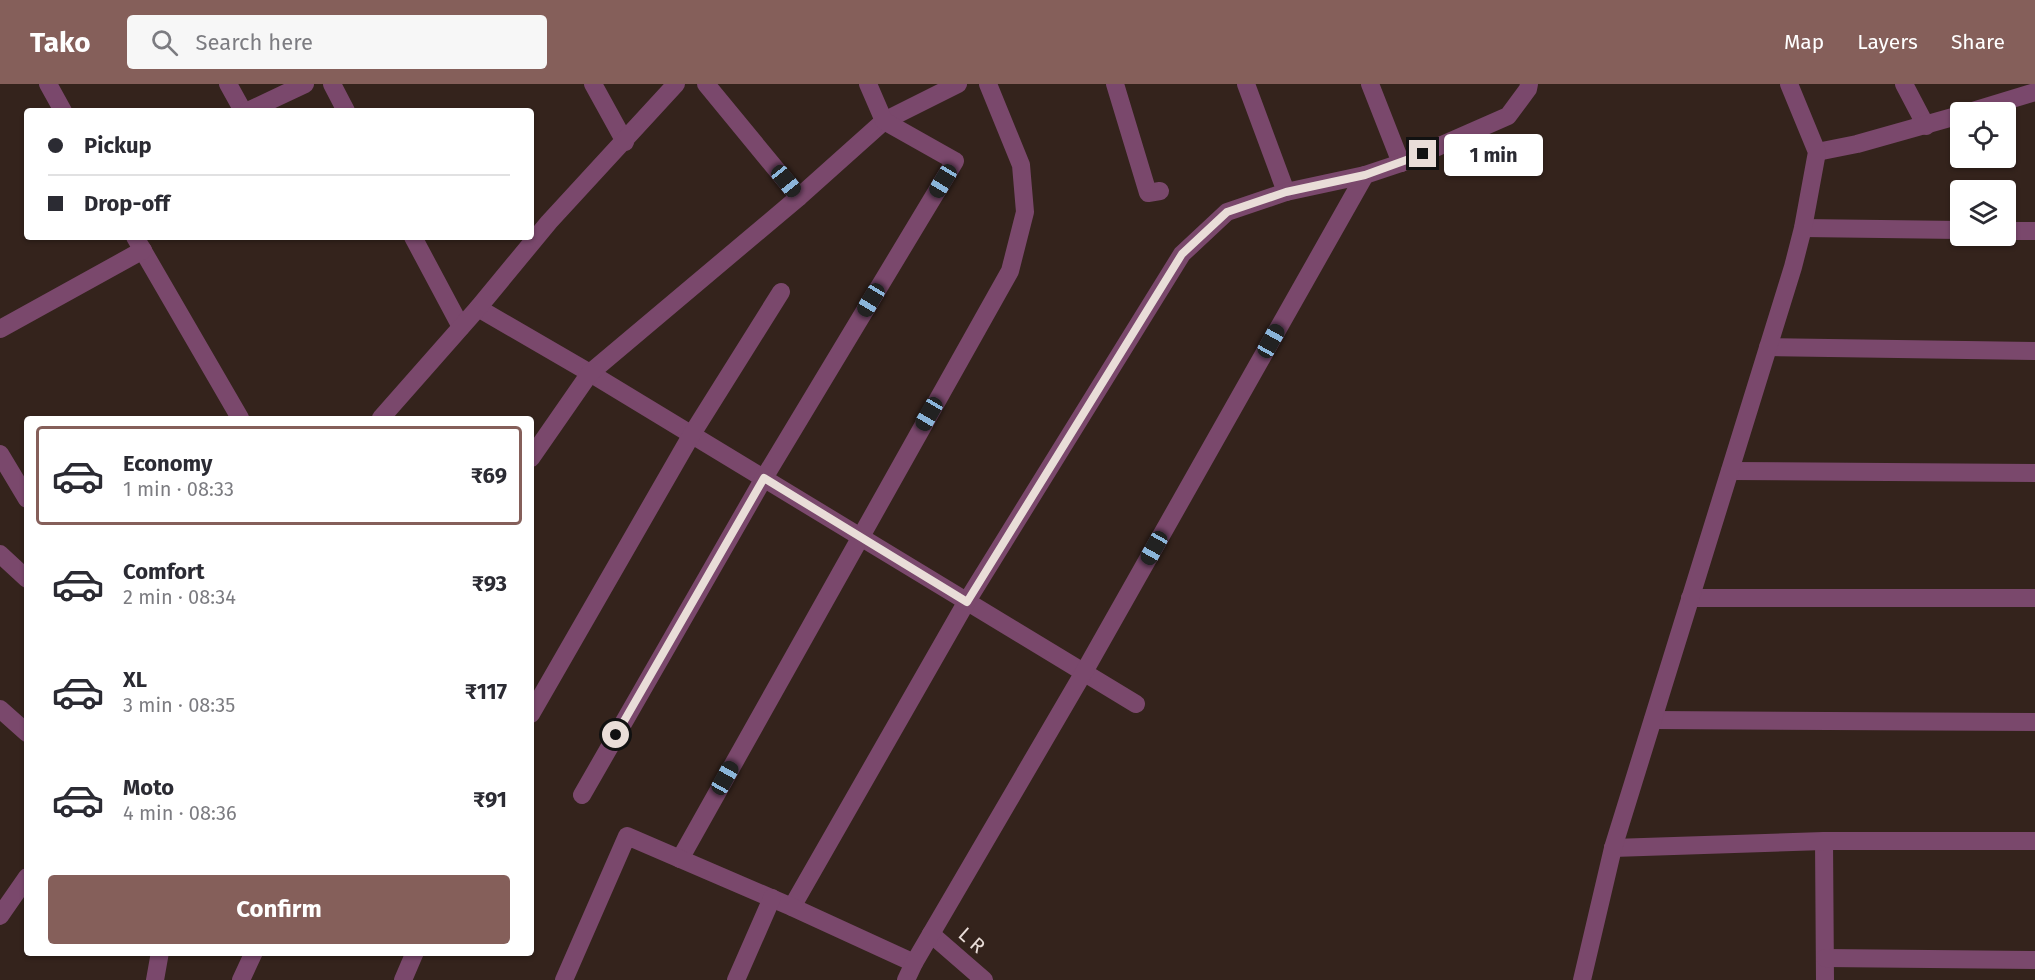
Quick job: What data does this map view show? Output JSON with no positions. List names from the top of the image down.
{
  "streets": {
    "street": ["L R"]
  },
  "page": {
    "header": "Tako",
    "search": "Search here",
    "nav": ["Map", "Layers", "Share"],
    "banner": ["Pickup", "Drop-off"],
    "bubble": "1 min",
    "list": [
      {
        "name": "Economy",
        "note": "1 min · 08:33",
        "value": "₹69"
      },
      {
        "name": "Comfort",
        "note": "2 min · 08:34",
        "value": "₹93"
      },
      {
        "name": "XL",
        "note": "3 min · 08:35",
        "value": "₹117"
      },
      {
        "name": "Moto",
        "note": "4 min · 08:36",
        "value": "₹91"
      }
    ],
    "buttons": "Confirm"
  }
}
